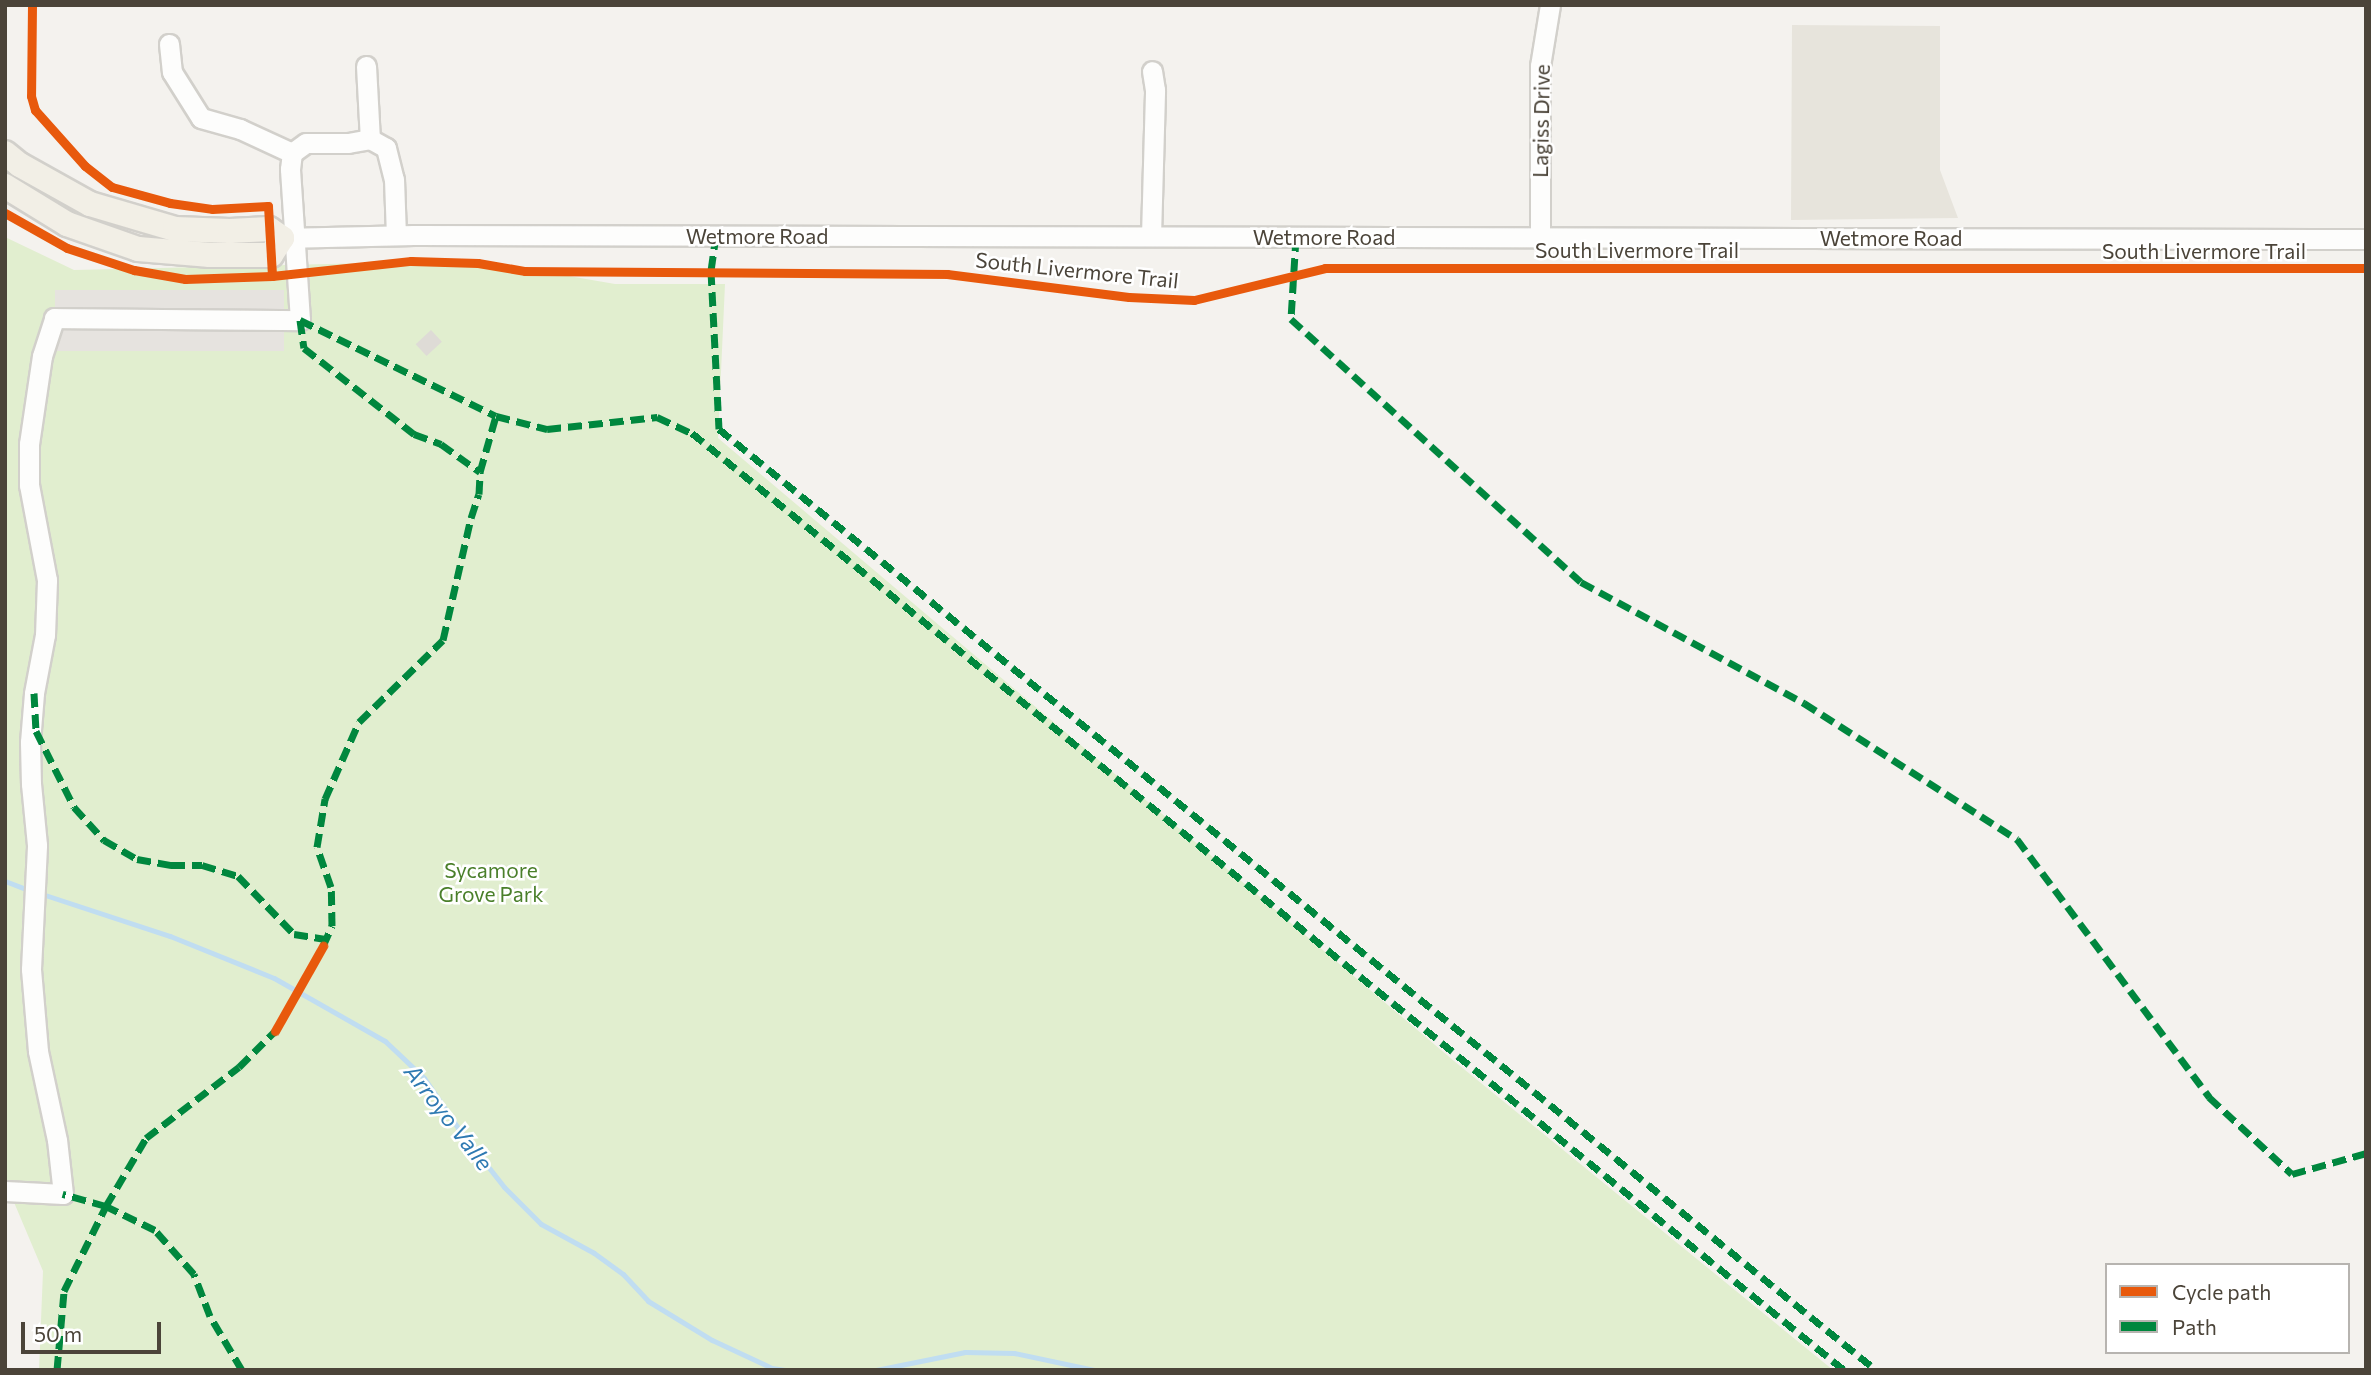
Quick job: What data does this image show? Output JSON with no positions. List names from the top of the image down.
{
  "streets": {
    "main road": ["Wetmore Road"],
    "street": ["Lagiss Drive"],
    "cycle path": ["South Livermore Trail"]
  },
  "crossings": [
    ["Lagiss Drive", "Wetmore Road"]
  ],
  "water": ["Arroyo Valle"],
  "parks": ["Sycamore Grove Park"],
  "legend": ["Cycle path", "Path"],
  "scale_bar": "50 m"
}
